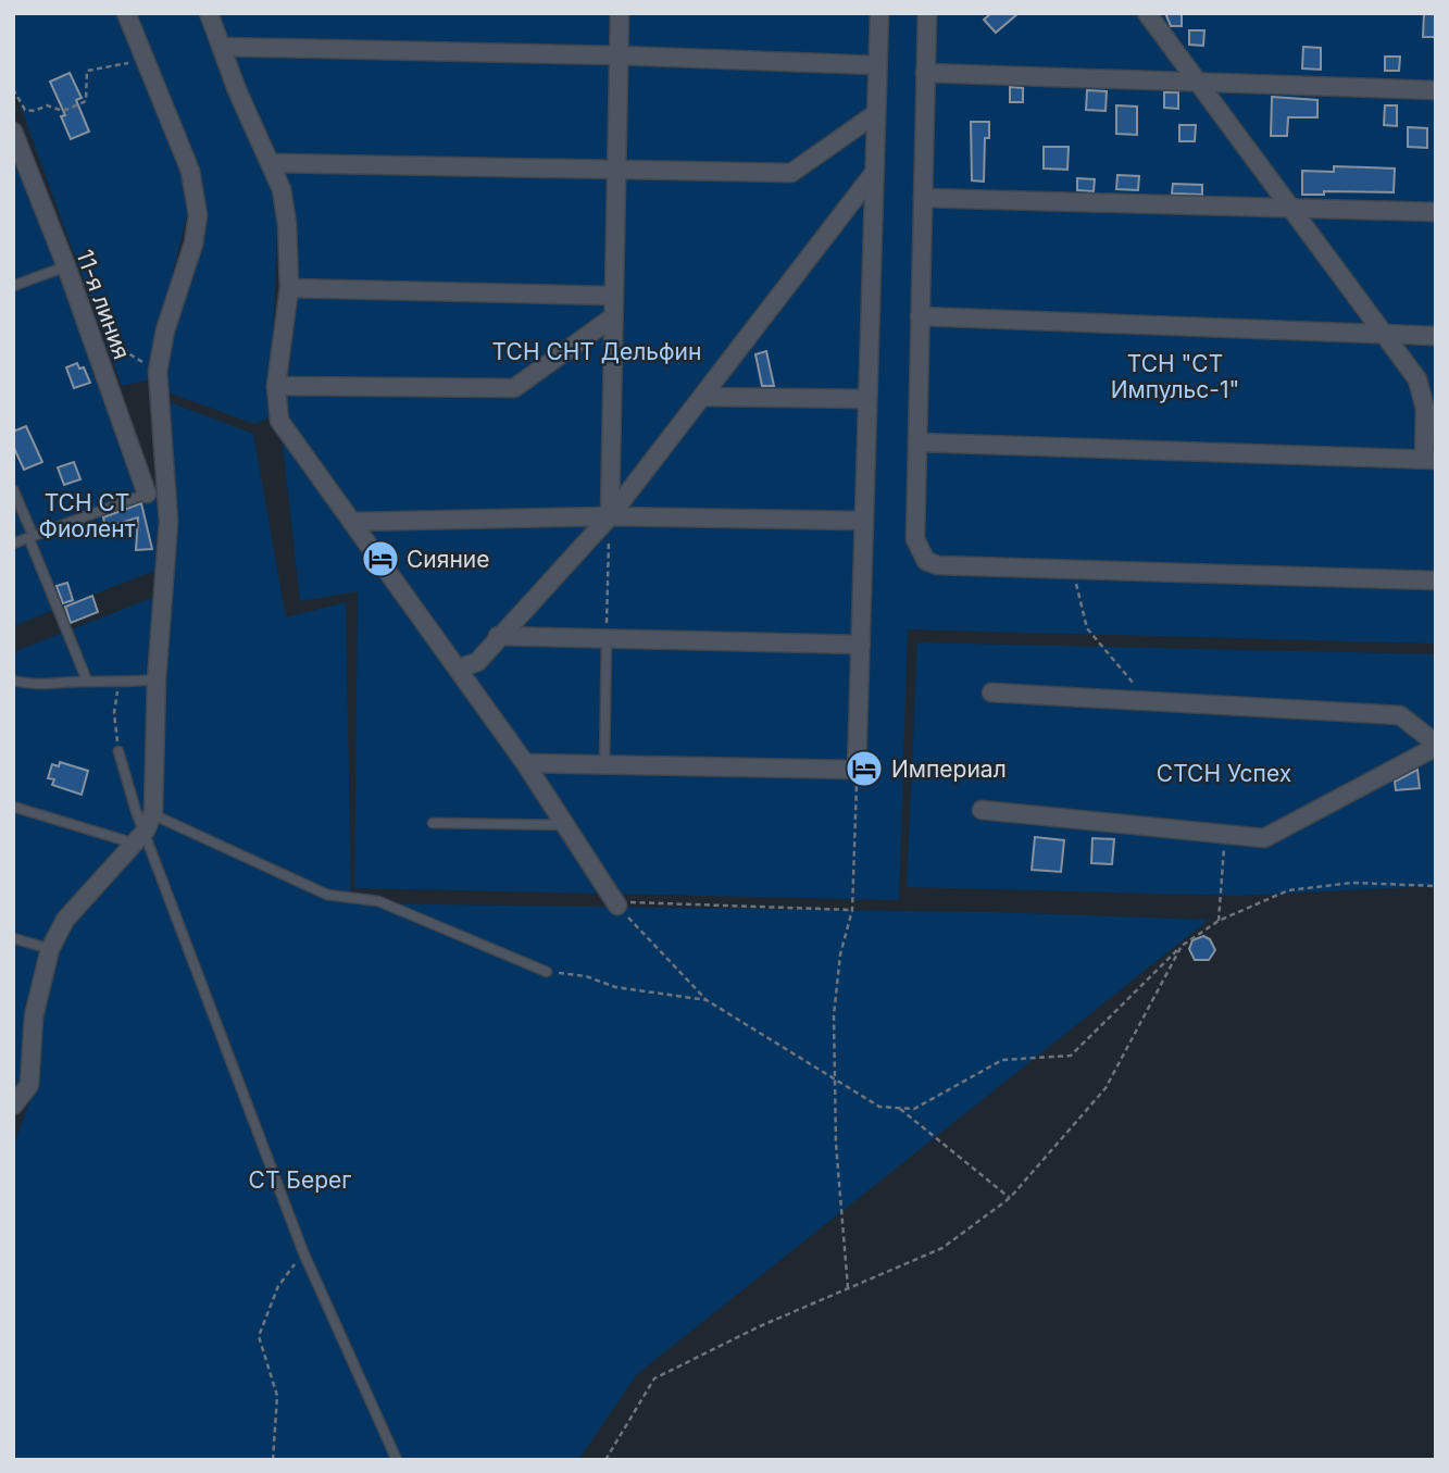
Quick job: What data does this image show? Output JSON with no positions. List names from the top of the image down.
{
  "streets": {
    "street": ["11-я линия"]
  },
  "parks": [
    "ТСН СНТ Дельфин",
    "ТСН \"СТ Импульс-1\"",
    "ТСН СТ Фиолент",
    "СТСН Успех",
    "СТ Берег"
  ],
  "places": {
    "hotel": ["Сияние", "Империал"]
  }
}
